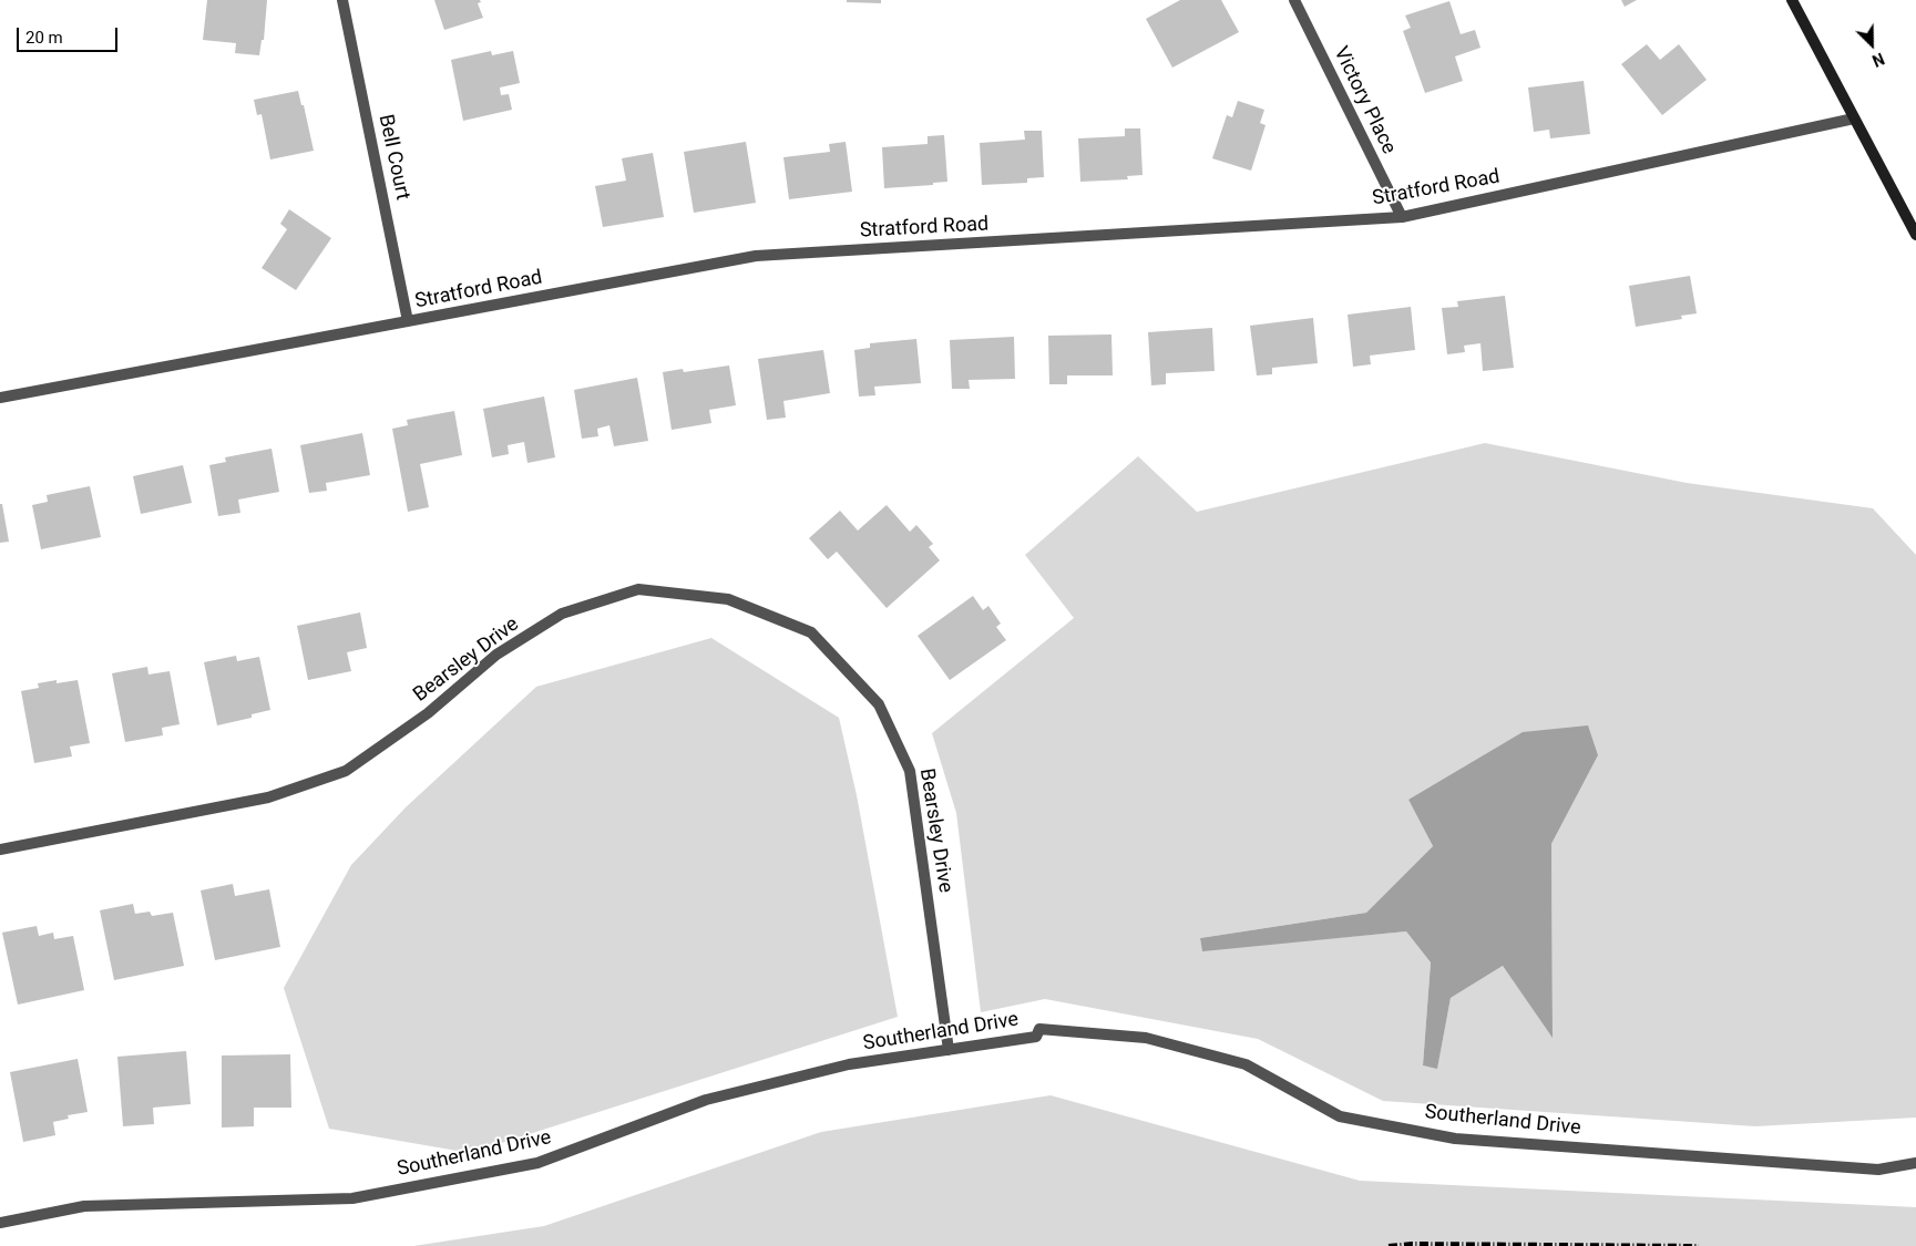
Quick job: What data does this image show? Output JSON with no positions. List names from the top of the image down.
{
  "streets": {
    "street": [
      "Victory Place",
      "Bell Court",
      "Stratford Road",
      "Bearsley Drive",
      "Southerland Drive"
    ]
  },
  "crossings": [
    ["Victory Place", "Stratford Road"],
    ["Bell Court", "Stratford Road"],
    ["Bearsley Drive", "Southerland Drive"]
  ],
  "scale_bar": "20 m",
  "north": "bottom right"
}
